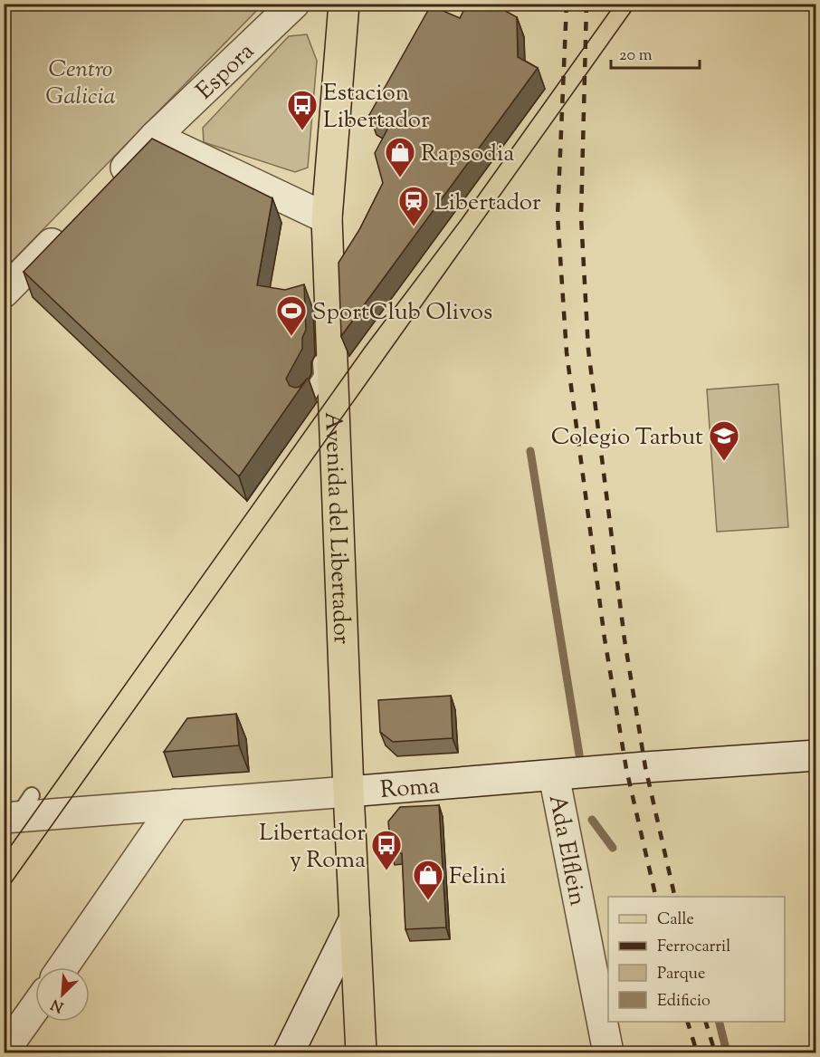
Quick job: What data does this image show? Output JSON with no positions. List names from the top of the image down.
{
  "streets": {
    "main road": ["Avenida del Libertador"],
    "street": ["Espora", "Roma", "Ada Elflein"]
  },
  "crossings": [
    ["Avenida del Libertador", "Roma"],
    ["Roma", "Ada Elflein"]
  ],
  "parks": ["Centro Galicia"],
  "places": {
    "bus stop": ["Estacion Libertador", "Libertador y Roma"],
    "shop": ["Rapsodia", "Felini"],
    "station": ["Libertador"],
    "sports": ["SportClub Olivos"],
    "school or university": ["Colegio Tarbut"]
  },
  "legend": [
    "Calle",
    "Ferrocarril",
    "Parque",
    "Edificio"
  ],
  "scale_bar": "20 m",
  "north": "bottom left"
}
